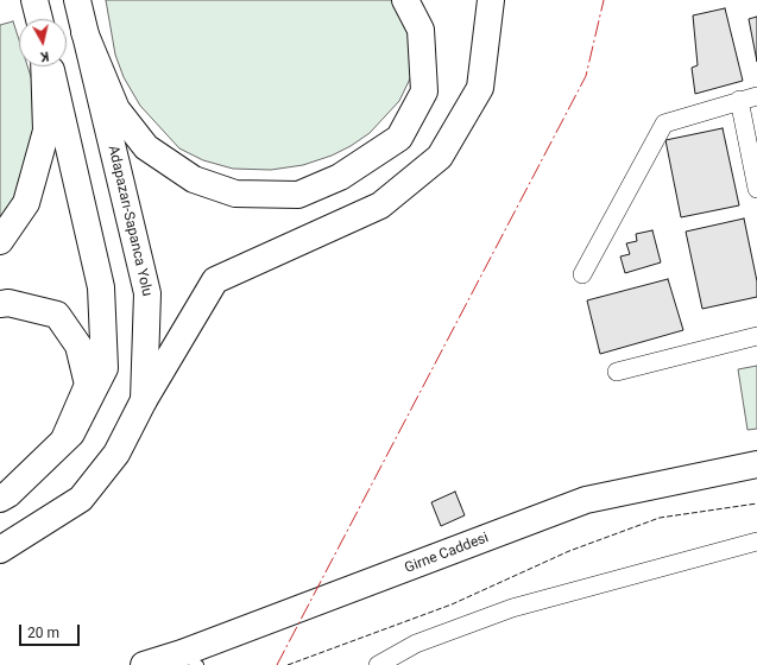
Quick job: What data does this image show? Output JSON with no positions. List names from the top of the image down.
{
  "streets": {
    "main road": ["Adapazarı-Sapanca Yolu", "Girne Caddesi"]
  },
  "scale_bar": "20 m",
  "north": "bottom"
}
